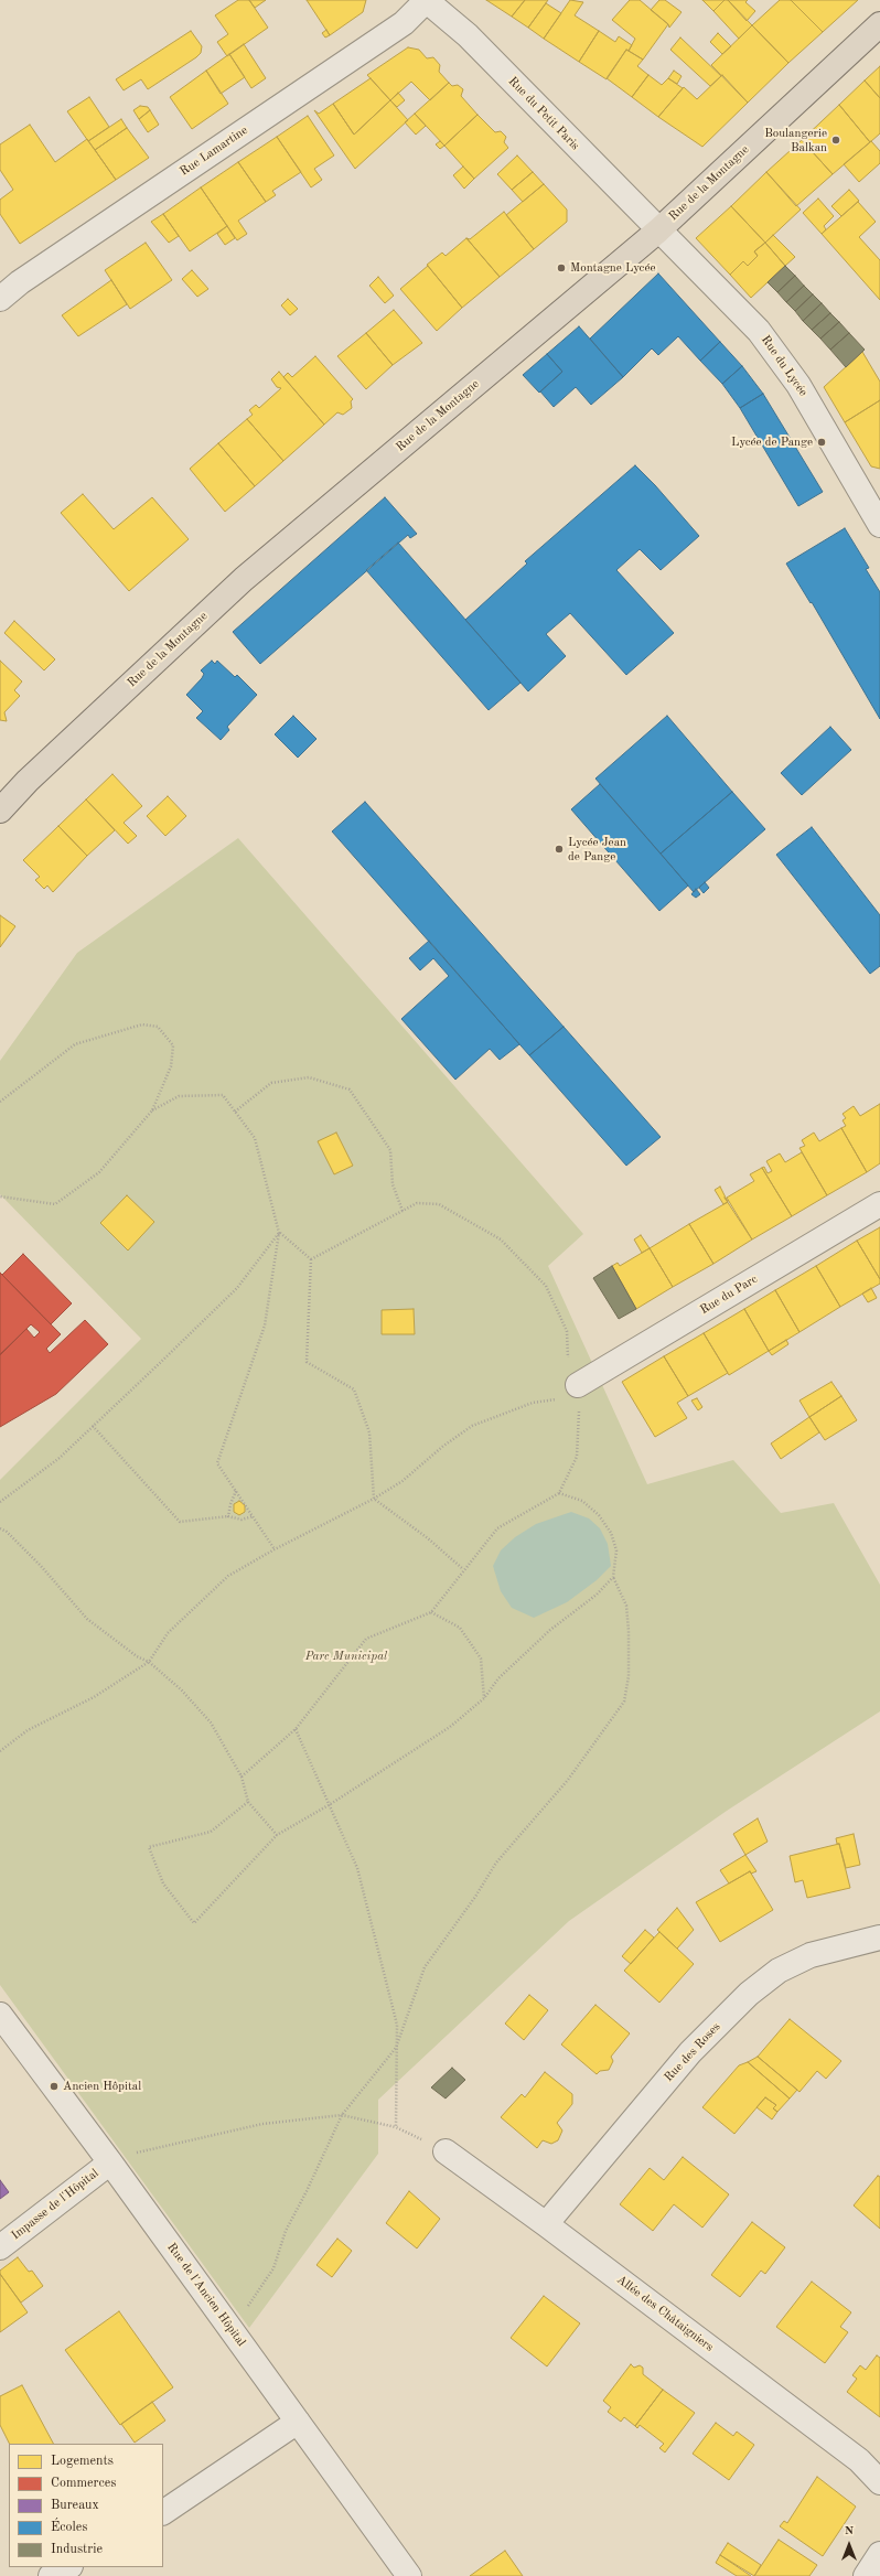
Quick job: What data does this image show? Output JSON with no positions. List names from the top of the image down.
{
  "streets": {
    "main road": ["Rue de la Montagne"],
    "street": [
      "Rue du Petit Paris",
      "Rue Lamartine",
      "Rue du Lycée",
      "Rue du Parc",
      "Rue des Roses",
      "Impasse de l'Hôpital",
      "Rue de l'Ancien Hôpital",
      "Allée des Châtaigniers"
    ]
  },
  "crossings": [
    ["Rue du Petit Paris", "Rue Lamartine"],
    ["Rue du Petit Paris", "Rue de la Montagne"],
    ["Rue du Petit Paris", "Rue du Lycée"],
    ["Rue de la Montagne", "Rue du Lycée"],
    ["Rue des Roses", "Allée des Châtaigniers"],
    ["Impasse de l'Hôpital", "Rue de l'Ancien Hôpital"]
  ],
  "parks": ["Parc Municipal"],
  "places": [
    "Boulangerie Balkan",
    "Montagne Lycée",
    "Lycée de Pange",
    "Lycée Jean de Pange",
    "Ancien Hôpital"
  ],
  "legend": [
    "Logements",
    "Commerces",
    "Bureaux",
    "Écoles",
    "Industrie"
  ],
  "north": "top"
}
